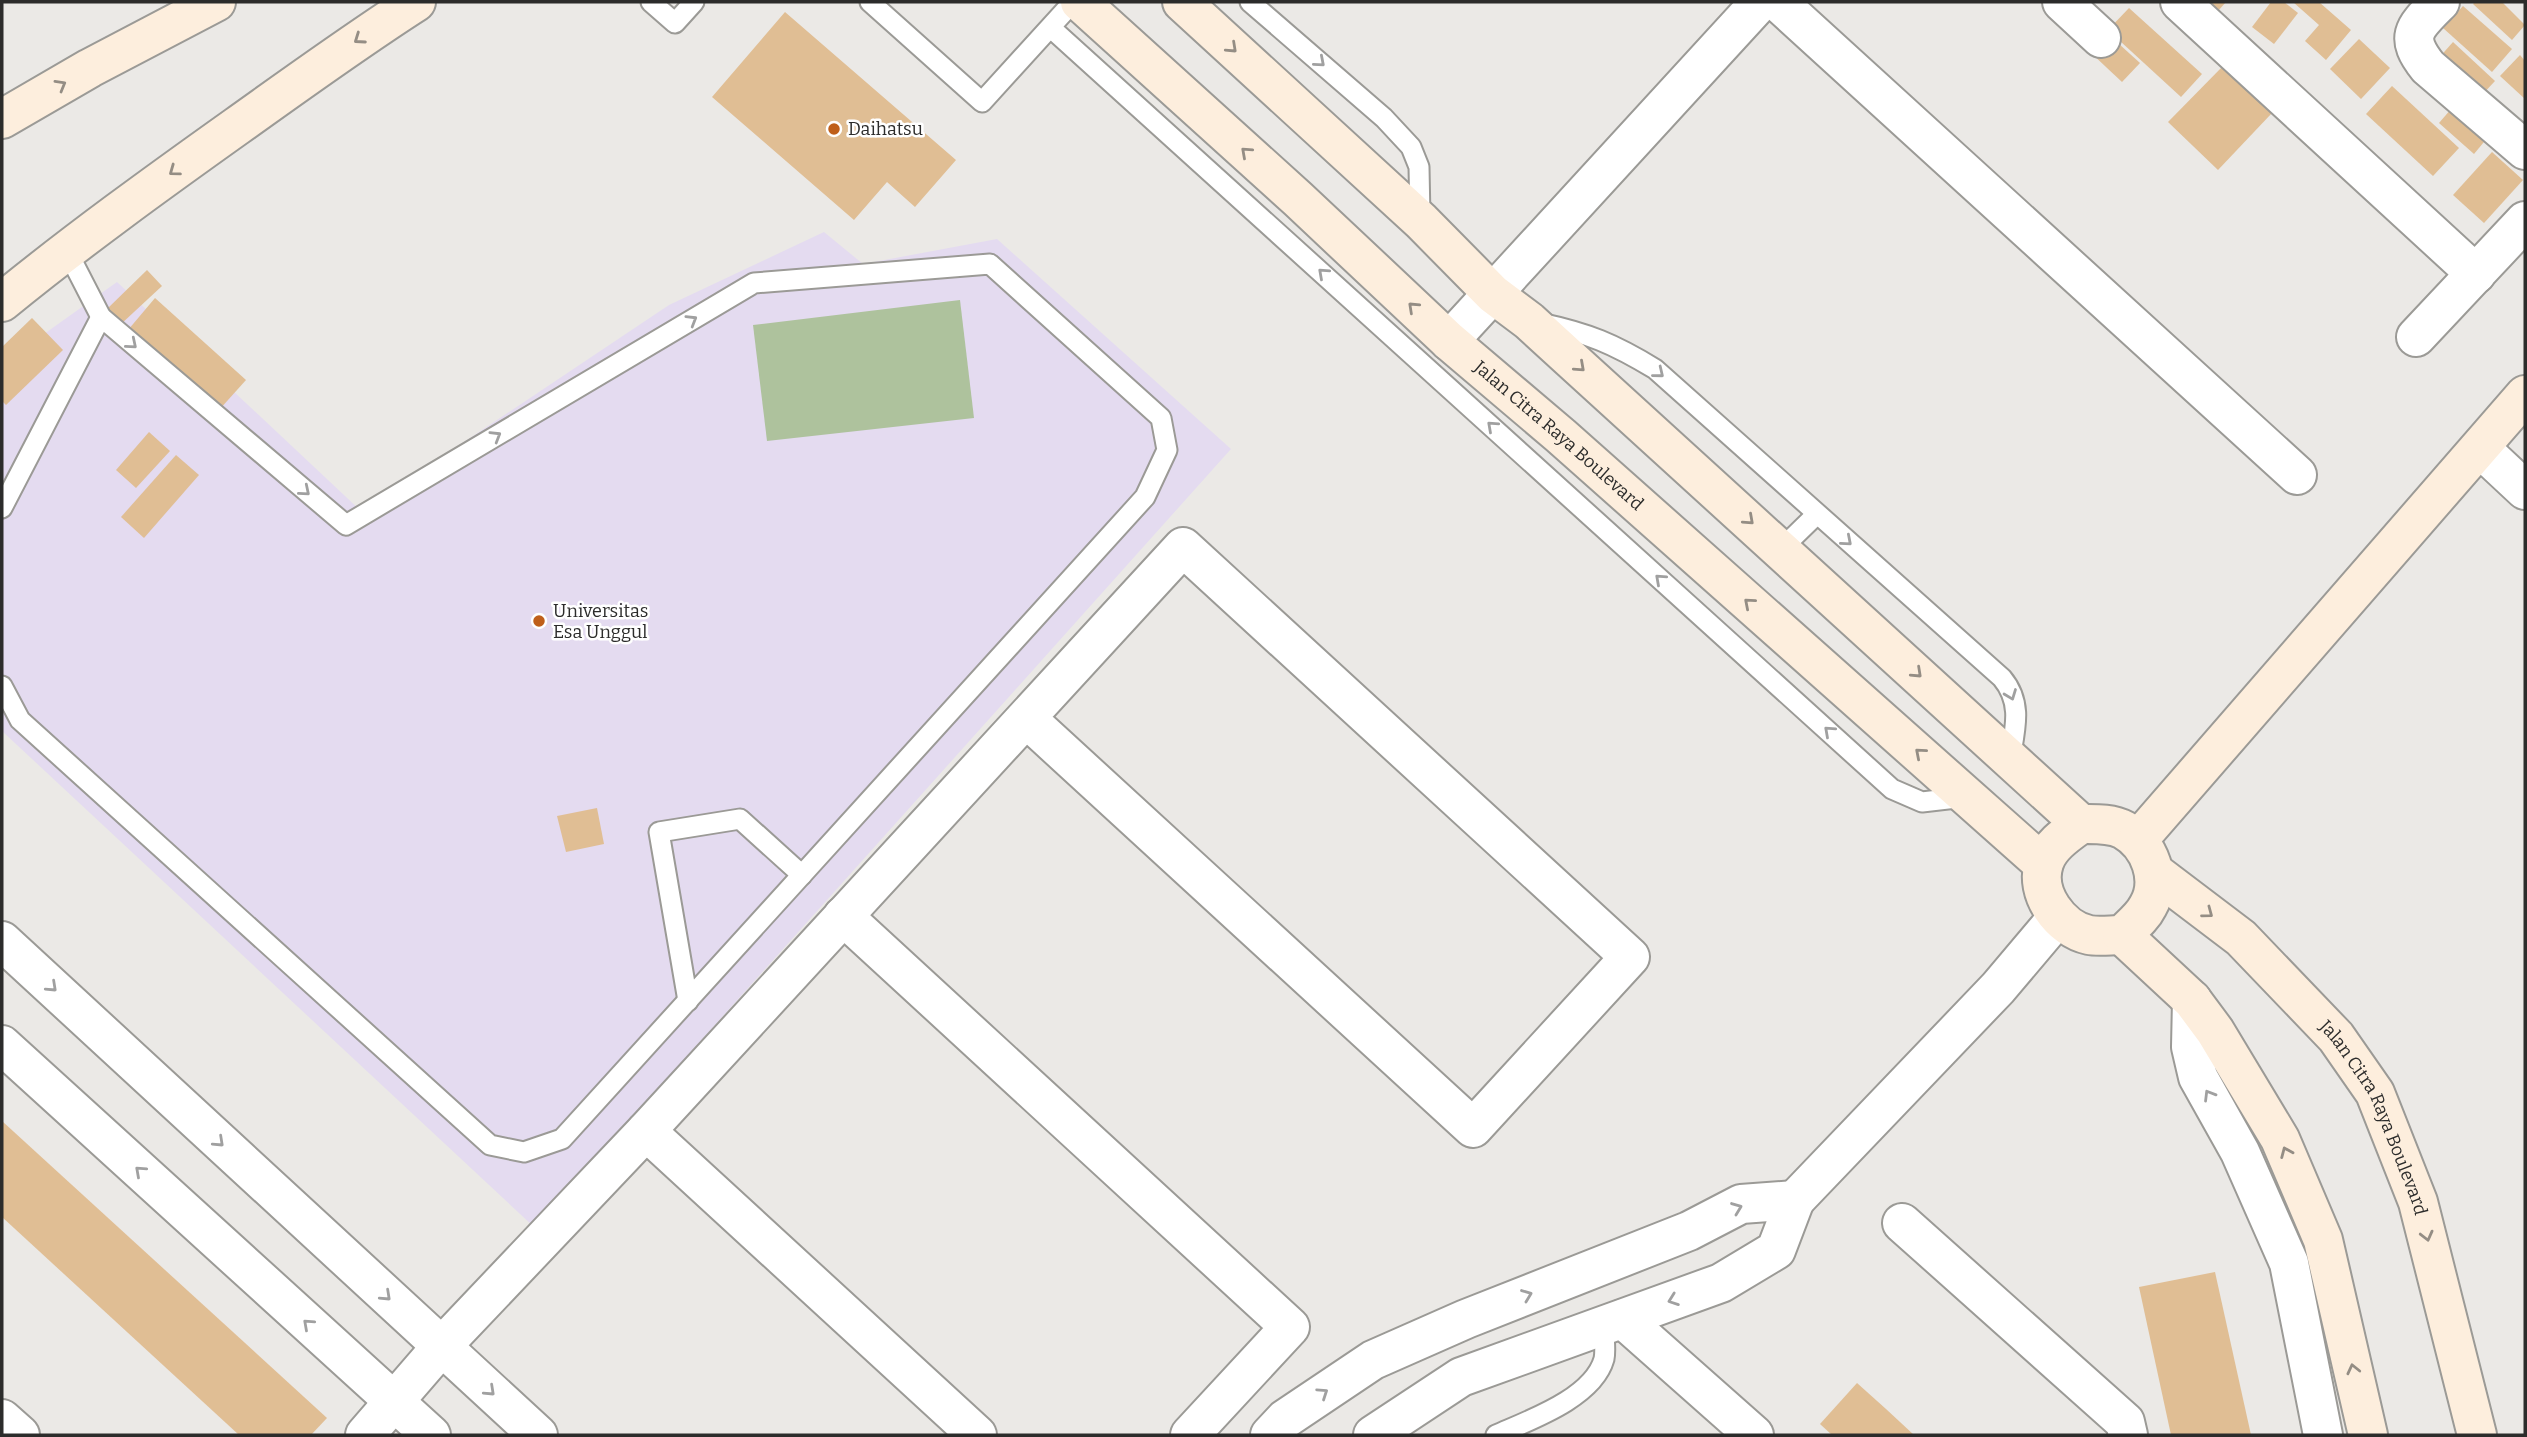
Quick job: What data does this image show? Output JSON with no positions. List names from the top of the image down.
{
  "streets": {
    "main road": ["Jalan Citra Raya Boulevard"]
  },
  "places": ["Daihatsu", "Universitas Esa Unggul"]
}
